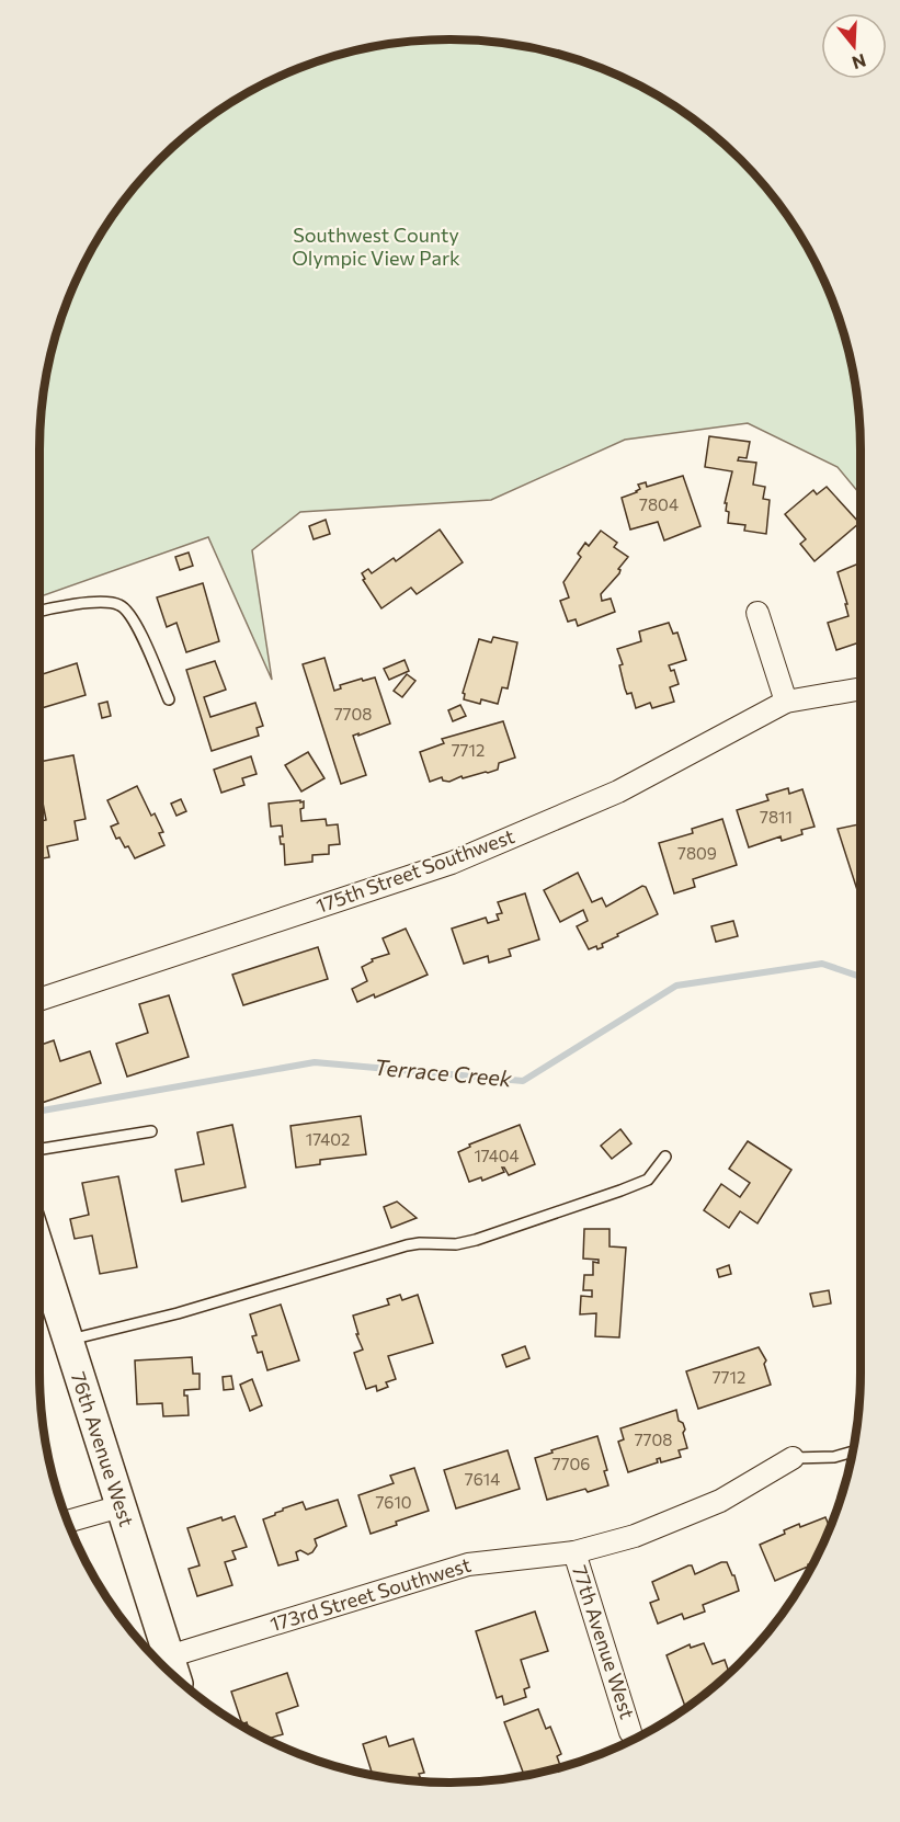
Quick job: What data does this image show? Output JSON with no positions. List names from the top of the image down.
{
  "streets": {
    "street": [
      "175th Street Southwest",
      "76th Avenue West",
      "173rd Street Southwest",
      "77th Avenue West"
    ]
  },
  "crossings": [
    ["76th Avenue West", "173rd Street Southwest"],
    ["173rd Street Southwest", "77th Avenue West"]
  ],
  "water": ["Terrace Creek"],
  "parks": ["Southwest County Olympic View Park"],
  "house_numbers": [
    "7804",
    "7708",
    "7712",
    "7811",
    "7809",
    "17402",
    "17404",
    "7712",
    "7708",
    "7706",
    "7614",
    "7610"
  ],
  "north": "bottom"
}
